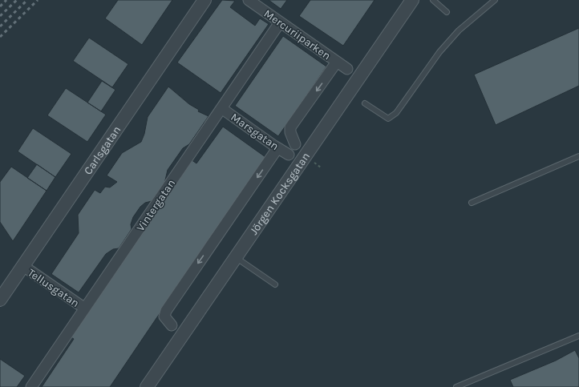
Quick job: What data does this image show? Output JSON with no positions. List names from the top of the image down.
{
  "streets": {
    "street": [
      "Mercuriiparken",
      "Marsgatan",
      "Carlsgatan",
      "Jörgen Kocksgatan",
      "Vintergatan",
      "Tellusgatan"
    ]
  },
  "crossings": [
    ["Mercuriiparken", "Jörgen Kocksgatan"],
    ["Mercuriiparken", "Vintergatan"],
    ["Marsgatan", "Vintergatan"],
    ["Carlsgatan", "Tellusgatan"],
    ["Vintergatan", "Tellusgatan"]
  ]
}
